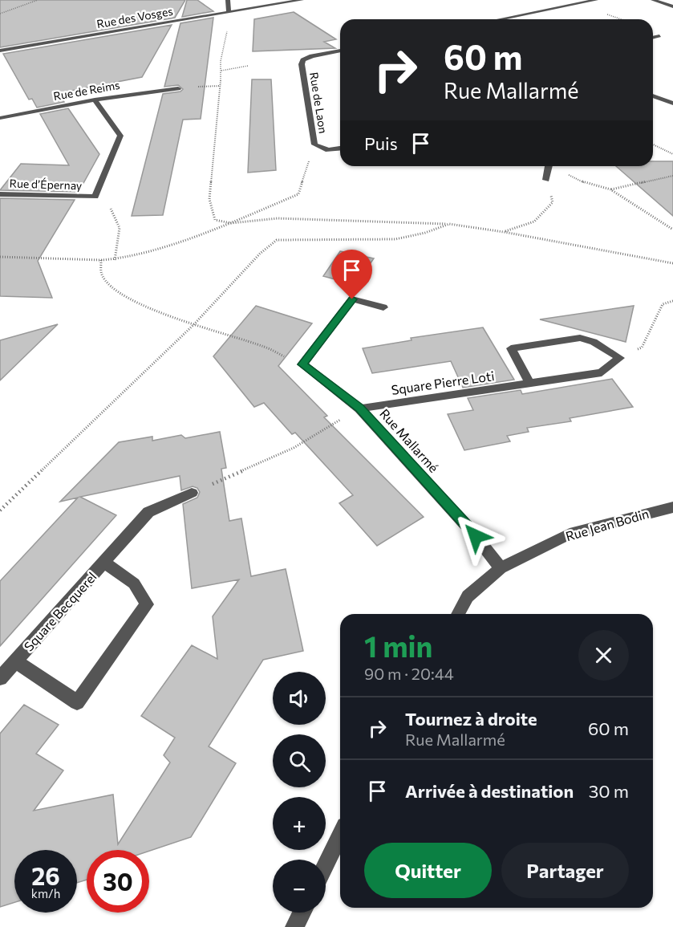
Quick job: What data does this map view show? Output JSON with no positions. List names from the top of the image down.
{
  "streets": {
    "street": [
      "Rue des Vosges",
      "Rue de Reims",
      "Rue de Laon",
      "Rue d’Épernay",
      "Square Pierre Loti",
      "Rue Mallarmé",
      "Rue Jean Bodin",
      "Square Becquerel"
    ]
  },
  "crossings": [
    ["Rue de Reims", "Rue d’Épernay"],
    ["Square Pierre Loti", "Rue Mallarmé"],
    ["Rue Mallarmé", "Rue Jean Bodin"]
  ],
  "page": {
    "turn": ["60 m", "Rue Mallarmé"],
    "then": "Puis",
    "heading": ["1 min", "90 m · 20:44"],
    "map_buttons": ["+", "−"],
    "list": [
      {
        "name": "Tournez à droite",
        "note": "Rue Mallarmé",
        "value": "60 m"
      },
      {
        "name": "Arrivée à destination",
        "value": "30 m"
      }
    ],
    "buttons": ["Quitter", "Partager"],
    "speed": "26 km/h",
    "limit": "30"
  }
}
